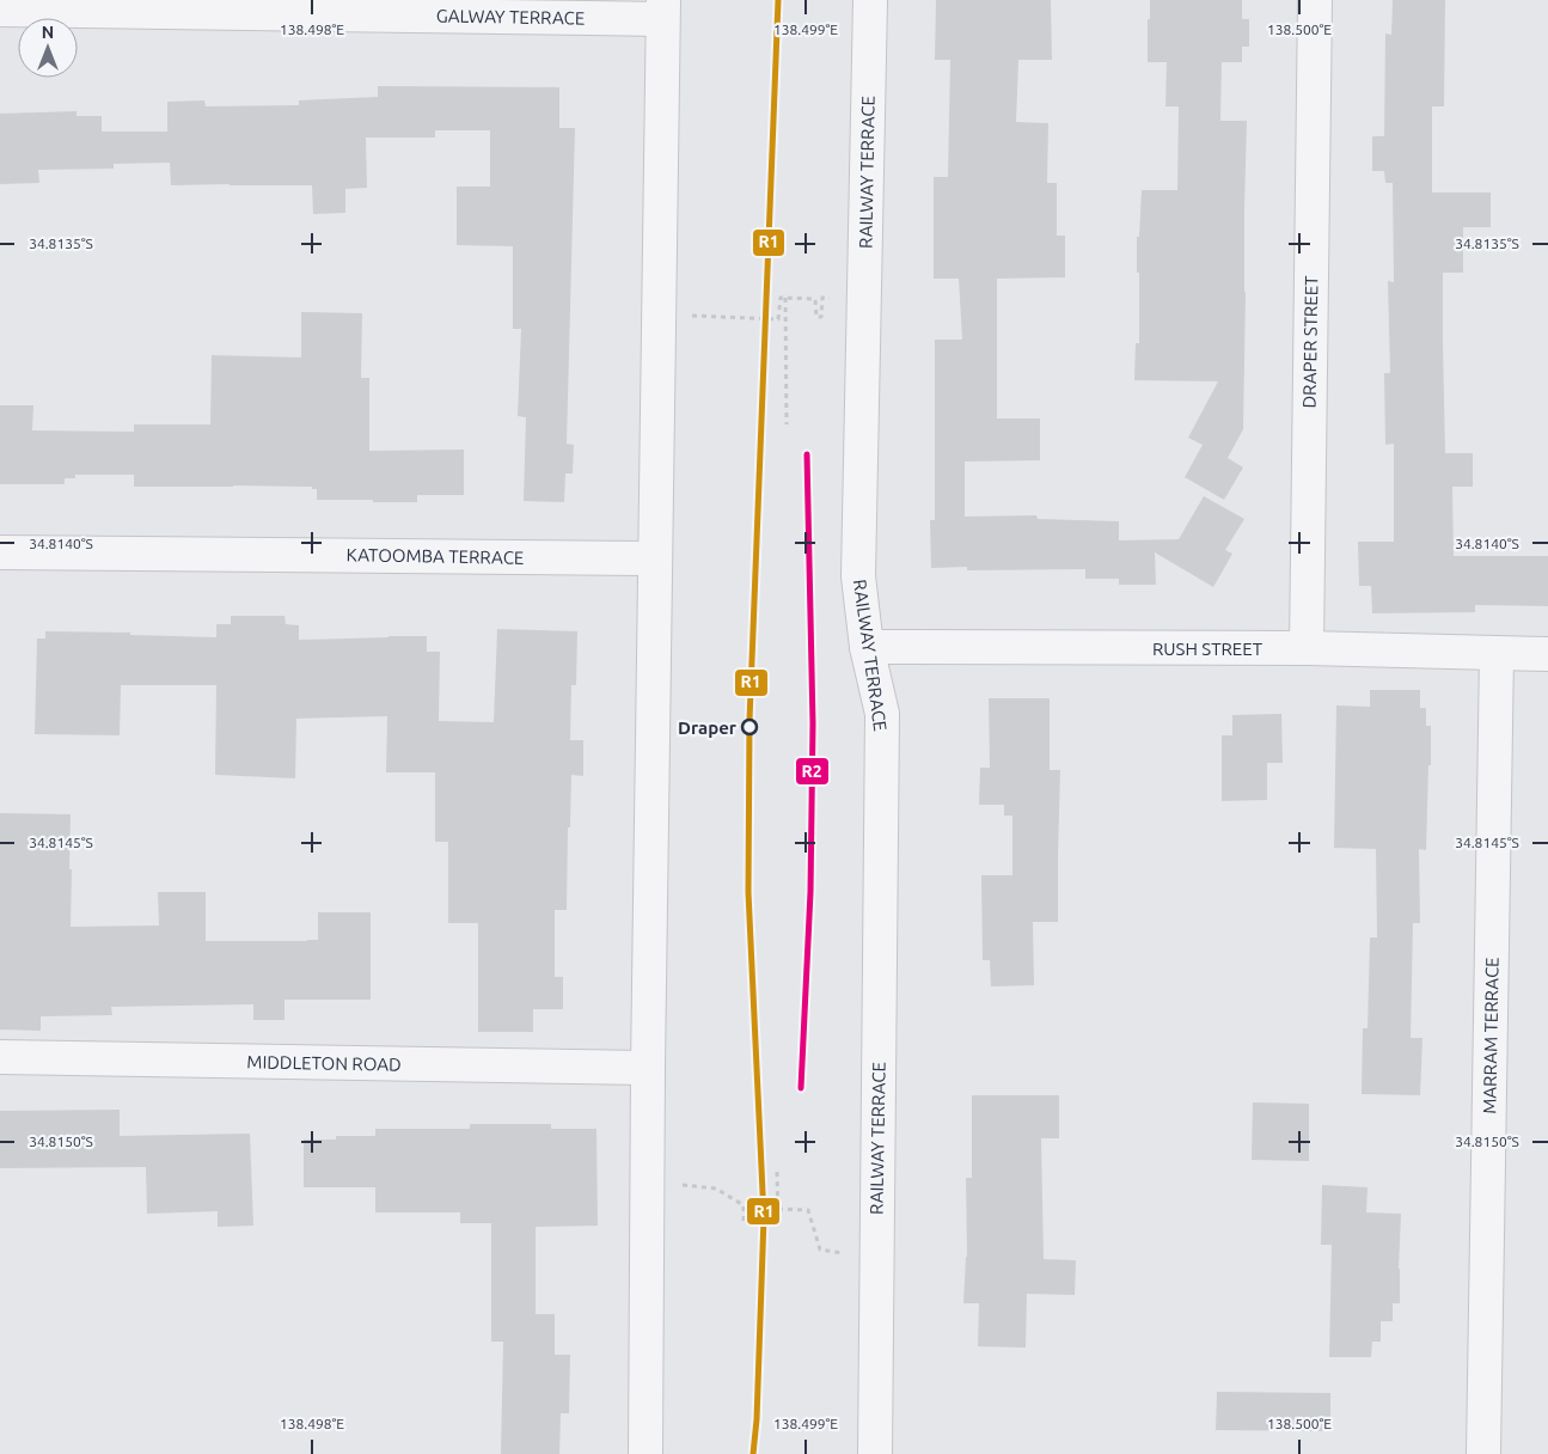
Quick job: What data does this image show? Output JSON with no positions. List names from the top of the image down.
{
  "streets": {
    "street": [
      "GALWAY TERRACE",
      "RAILWAY TERRACE",
      "DRAPER STREET",
      "KATOOMBA TERRACE",
      "RUSH STREET",
      "MARRAM TERRACE",
      "MIDDLETON ROAD"
    ]
  },
  "crossings": [
    ["RAILWAY TERRACE", "RUSH STREET"],
    ["DRAPER STREET", "RUSH STREET"],
    ["RUSH STREET", "MARRAM TERRACE"]
  ],
  "places": ["Draper"],
  "lines": ["transit line R1", "transit line R2"],
  "north": "top",
  "coordinates": [
    "138.498°E",
    "138.499°E",
    "138.500°E",
    "34.8135°S",
    "34.8140°S",
    "34.8145°S",
    "34.8150°S"
  ]
}
